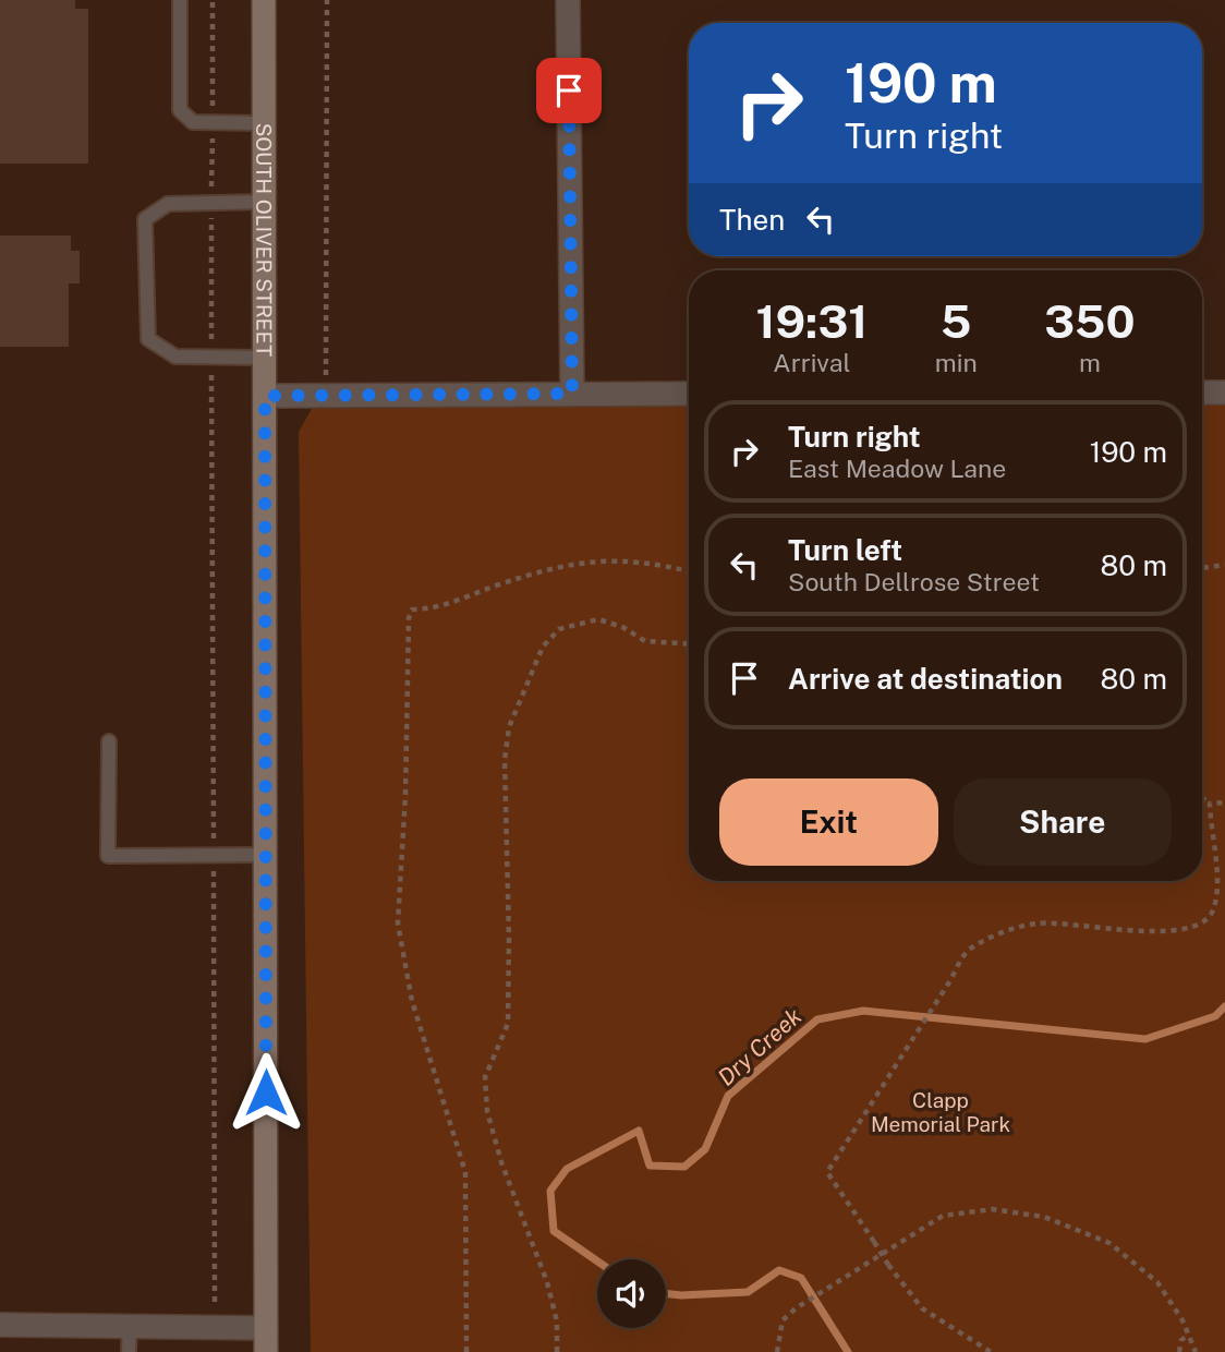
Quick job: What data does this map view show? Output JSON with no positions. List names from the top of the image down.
{
  "streets": {
    "main road": ["SOUTH OLIVER STREET"]
  },
  "water": ["Dry Creek"],
  "parks": ["Clapp Memorial Park"],
  "page": {
    "turn": ["190 m", "Turn right"],
    "then": "Then",
    "eta": [
      "19:31",
      "Arrival",
      "5",
      "min",
      "350",
      "m"
    ],
    "list": [
      {
        "name": "Turn right",
        "note": "East Meadow Lane",
        "value": "190 m"
      },
      {
        "name": "Turn left",
        "note": "South Dellrose Street",
        "value": "80 m"
      },
      {
        "name": "Arrive at destination",
        "value": "80 m"
      }
    ],
    "buttons": ["Exit", "Share"]
  }
}
